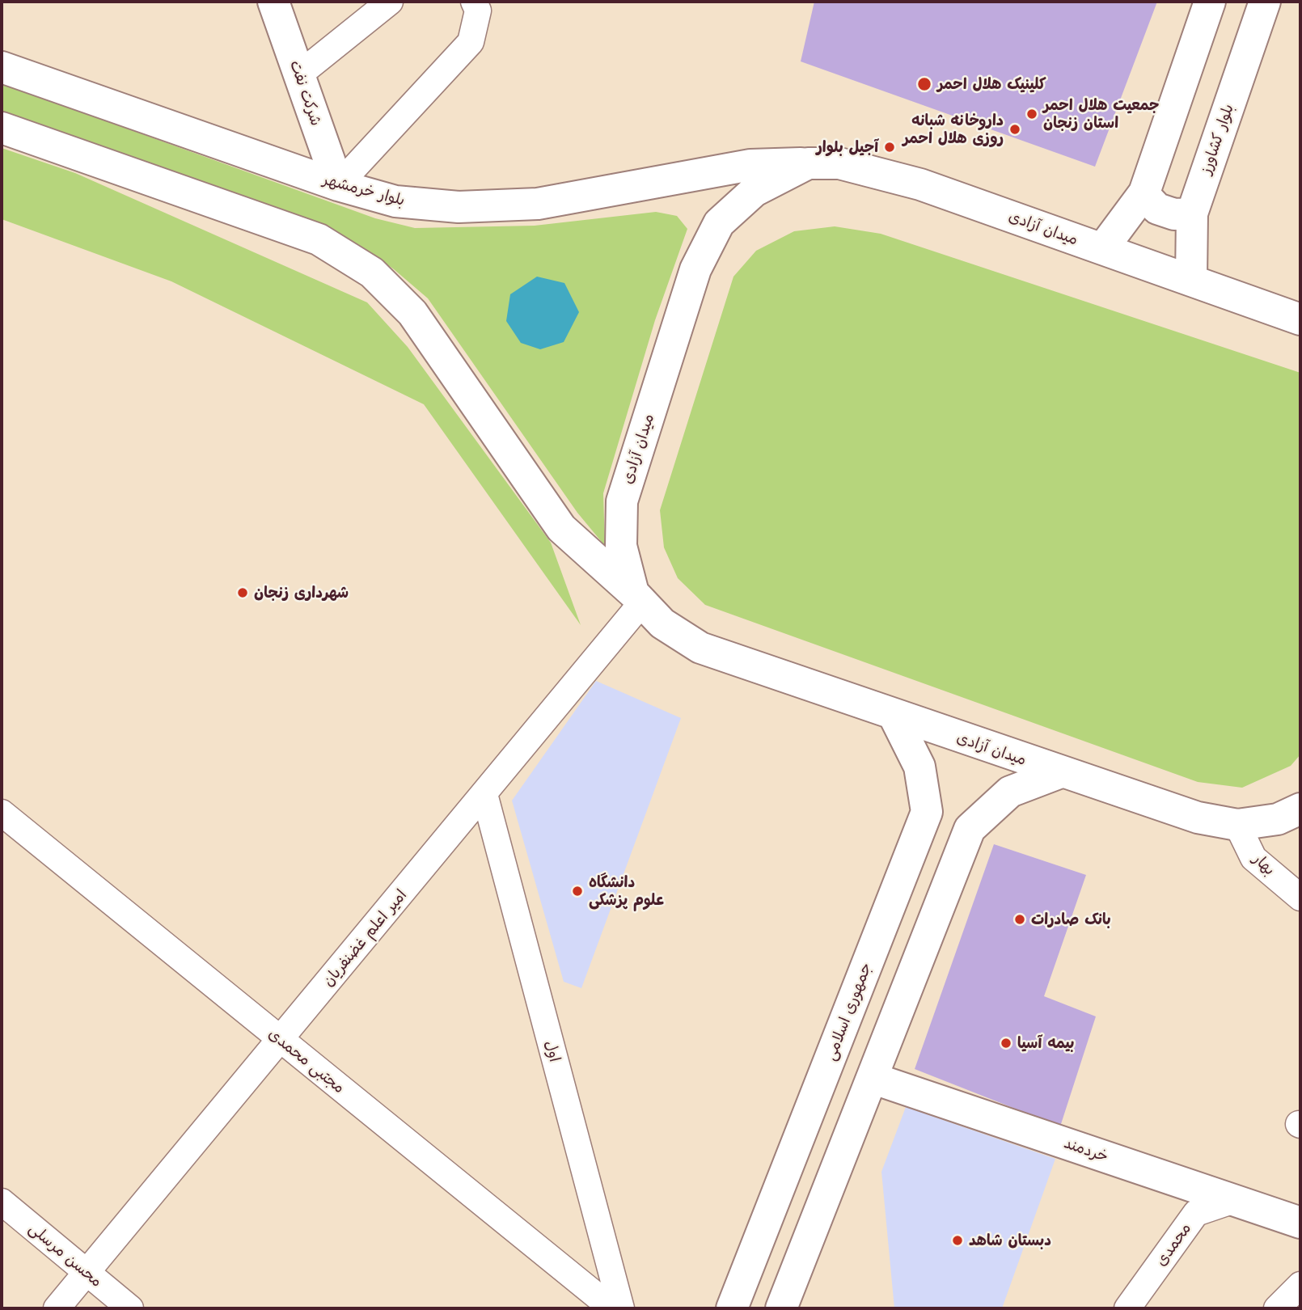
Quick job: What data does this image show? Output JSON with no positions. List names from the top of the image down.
{
  "streets": {
    "main road": [
      "شرکت نفت",
      "بلوار کشاورز",
      "بلوار خرمشهر",
      "میدان آزادی",
      "جمهوری اسلامی",
      "خردمند"
    ],
    "street": [
      "بهار",
      "امیر اعلم غضنفریان",
      "اول",
      "مجتبی محمدی",
      "محمدی",
      "محسن مرسلی"
    ]
  },
  "crossings": [
    ["شرکت نفت", "بلوار خرمشهر"],
    ["بلوار کشاورز", "میدان آزادی"],
    ["بلوار خرمشهر", "میدان آزادی"],
    ["میدان آزادی", "بهار"],
    ["میدان آزادی", "امیر اعلم غضنفریان"],
    ["میدان آزادی", "جمهوری اسلامی"],
    ["امیر اعلم غضنفریان", "اول"],
    ["امیر اعلم غضنفریان", "مجتبی محمدی"],
    ["امیر اعلم غضنفریان", "محسن مرسلی"],
    ["خردمند", "محمدی"]
  ],
  "places": [
    "کلینیک هلال احمر",
    "جمعیت هلال احمر استان زنجان",
    "داروخانه شبانه روزی هلال احمر",
    "آجیل بلوار",
    "شهرداری زنجان",
    "دانشگاه علوم پزشکی",
    "بانک صادرات",
    "بیمه آسیا",
    "دبستان شاهد"
  ]
}
